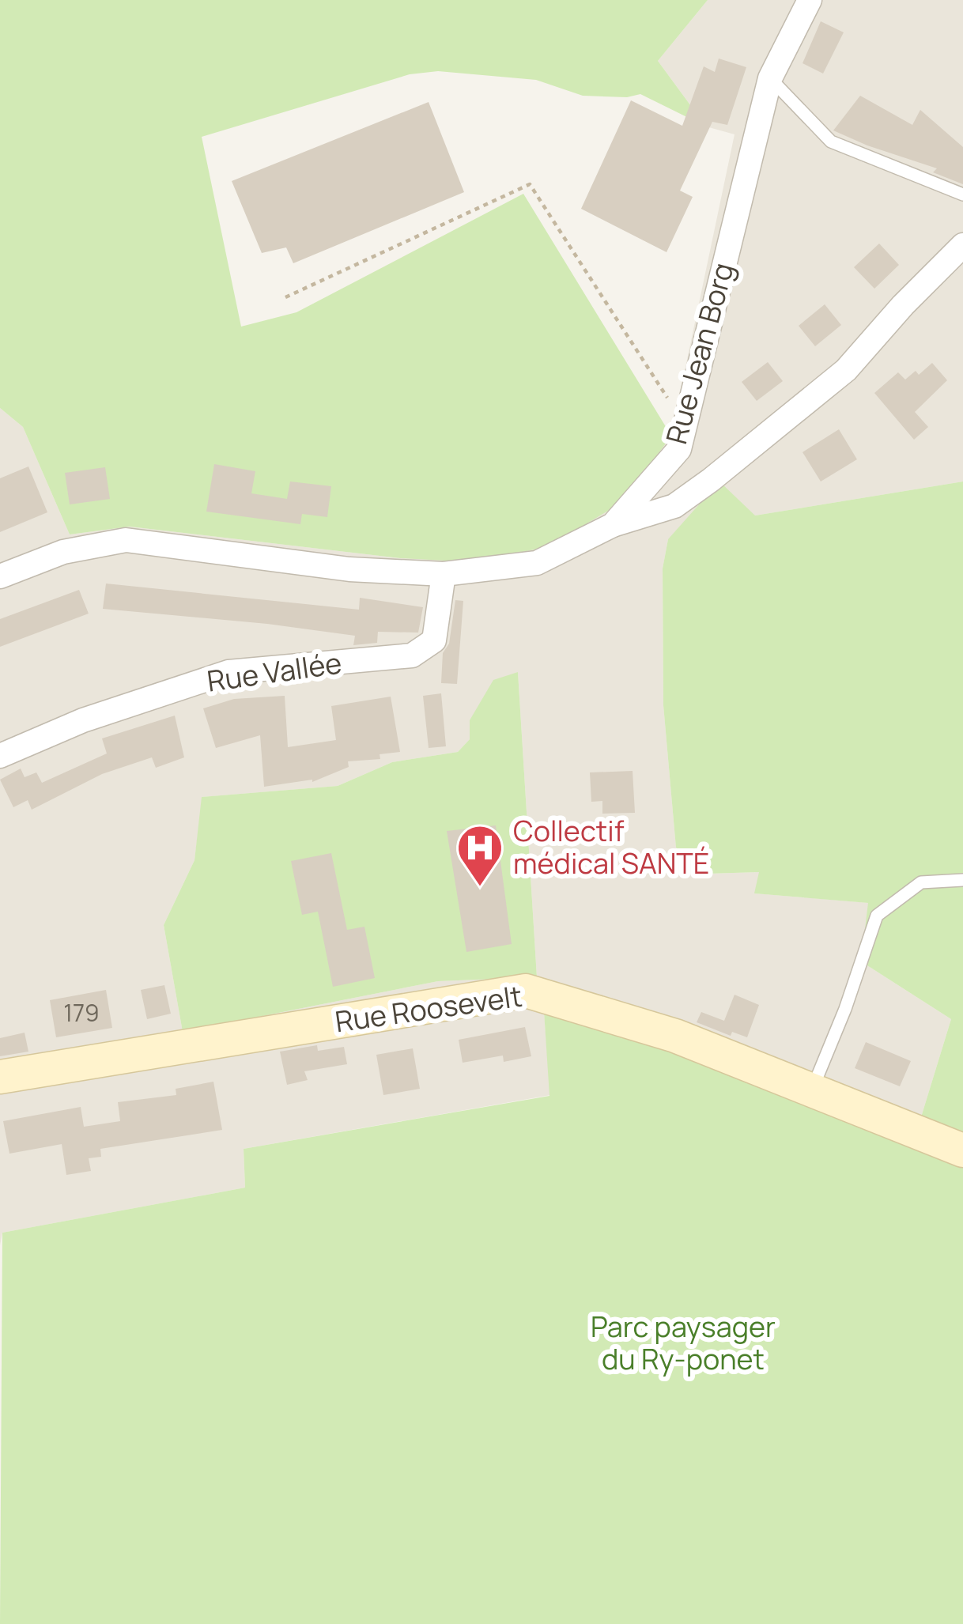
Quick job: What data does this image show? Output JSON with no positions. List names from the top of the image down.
{
  "streets": {
    "main road": ["Rue Roosevelt"],
    "street": ["Rue Jean Borg", "Rue Vallée"]
  },
  "crossings": [
    ["Rue Jean Borg", "Rue Vallée"]
  ],
  "parks": ["Parc paysager du Ry-ponet"],
  "places": {
    "hospital": ["Collectif médical SANTÉ"]
  },
  "house_numbers": ["179"]
}
